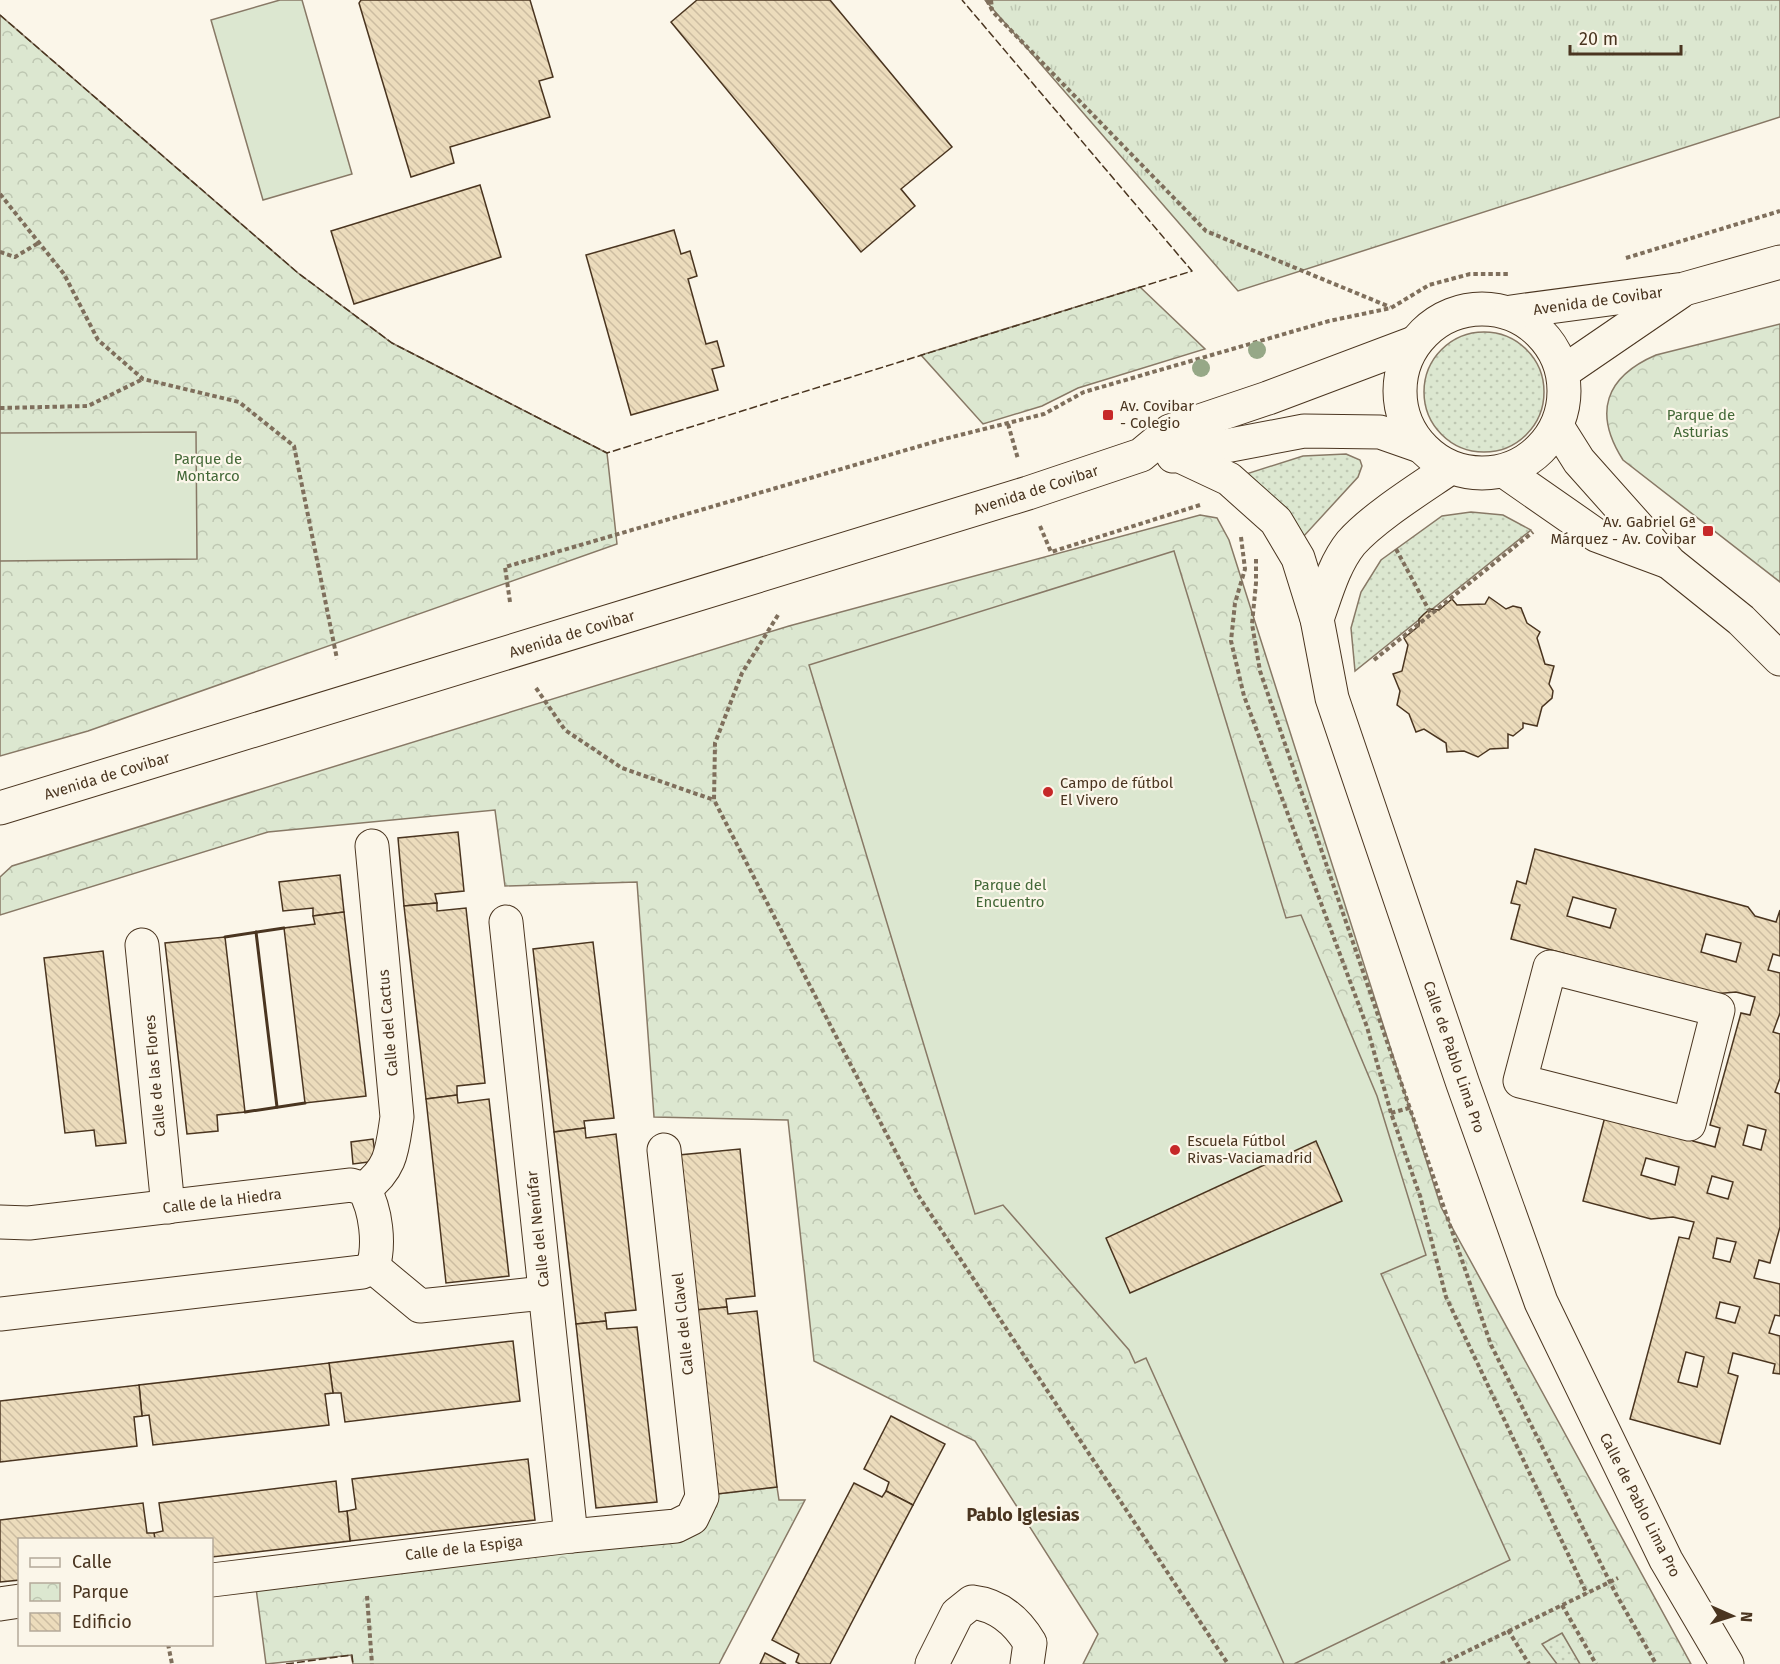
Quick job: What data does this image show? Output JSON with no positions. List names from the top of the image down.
{
  "streets": {
    "street": [
      "Avenida de Covibar",
      "Calle del Cactus",
      "Calle de Pablo Lima Pro",
      "Calle de las Flores",
      "Calle de la Hiedra",
      "Calle del Nenúfar",
      "Calle del Clavel",
      "Calle de la Espiga"
    ]
  },
  "crossings": [
    ["Avenida de Covibar", "Calle de Pablo Lima Pro"],
    ["Calle del Cactus", "Calle de la Hiedra"],
    ["Calle de las Flores", "Calle de la Hiedra"],
    ["Calle del Nenúfar", "Calle de la Espiga"],
    ["Calle del Clavel", "Calle de la Espiga"]
  ],
  "districts": ["Pablo Iglesias"],
  "parks": ["Parque de Asturias", "Parque de Montarco", "Parque del Encuentro"],
  "places": {
    "transit": ["Av. Covibar - Colegio", "Av. Gabriel Gª Márquez - Av. Covibar"],
    "other": ["Campo de fútbol El Vivero", "Escuela Fútbol Rivas-Vaciamadrid"]
  },
  "legend": ["Calle", "Parque", "Edificio"],
  "scale_bar": "20 m",
  "north": "right"
}
